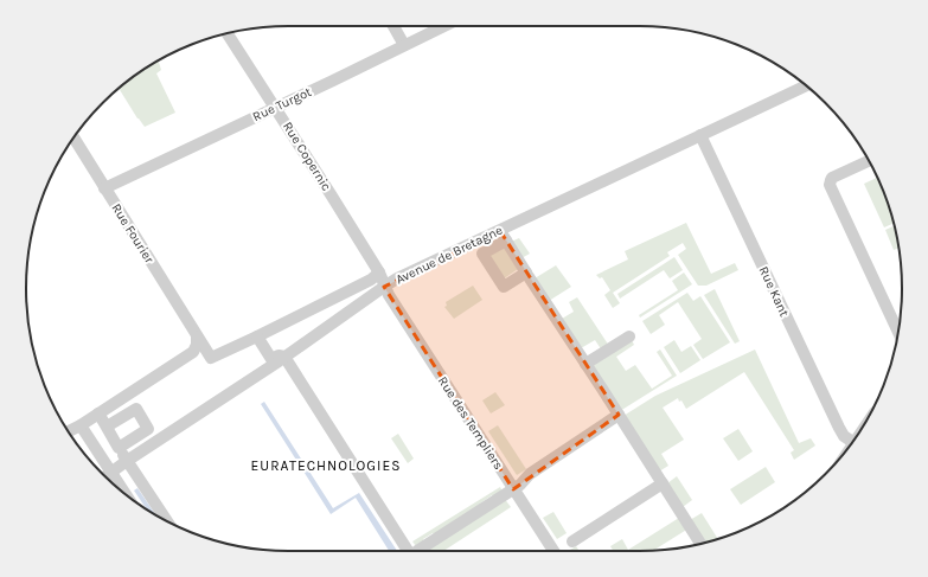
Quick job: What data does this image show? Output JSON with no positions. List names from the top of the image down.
{
  "streets": {
    "street": [
      "Rue Turgot",
      "Rue Copernic",
      "Rue Fourier",
      "Avenue de Bretagne",
      "Rue Kant",
      "Rue des Templiers"
    ]
  },
  "crossings": [
    ["Rue Turgot", "Rue Copernic"],
    ["Rue Turgot", "Rue Fourier"],
    ["Rue Copernic", "Avenue de Bretagne"],
    ["Rue Copernic", "Rue des Templiers"],
    ["Rue Fourier", "Avenue de Bretagne"],
    ["Avenue de Bretagne", "Rue Kant"],
    ["Avenue de Bretagne", "Rue des Templiers"]
  ],
  "districts": ["EURATECHNOLOGIES"]
}
